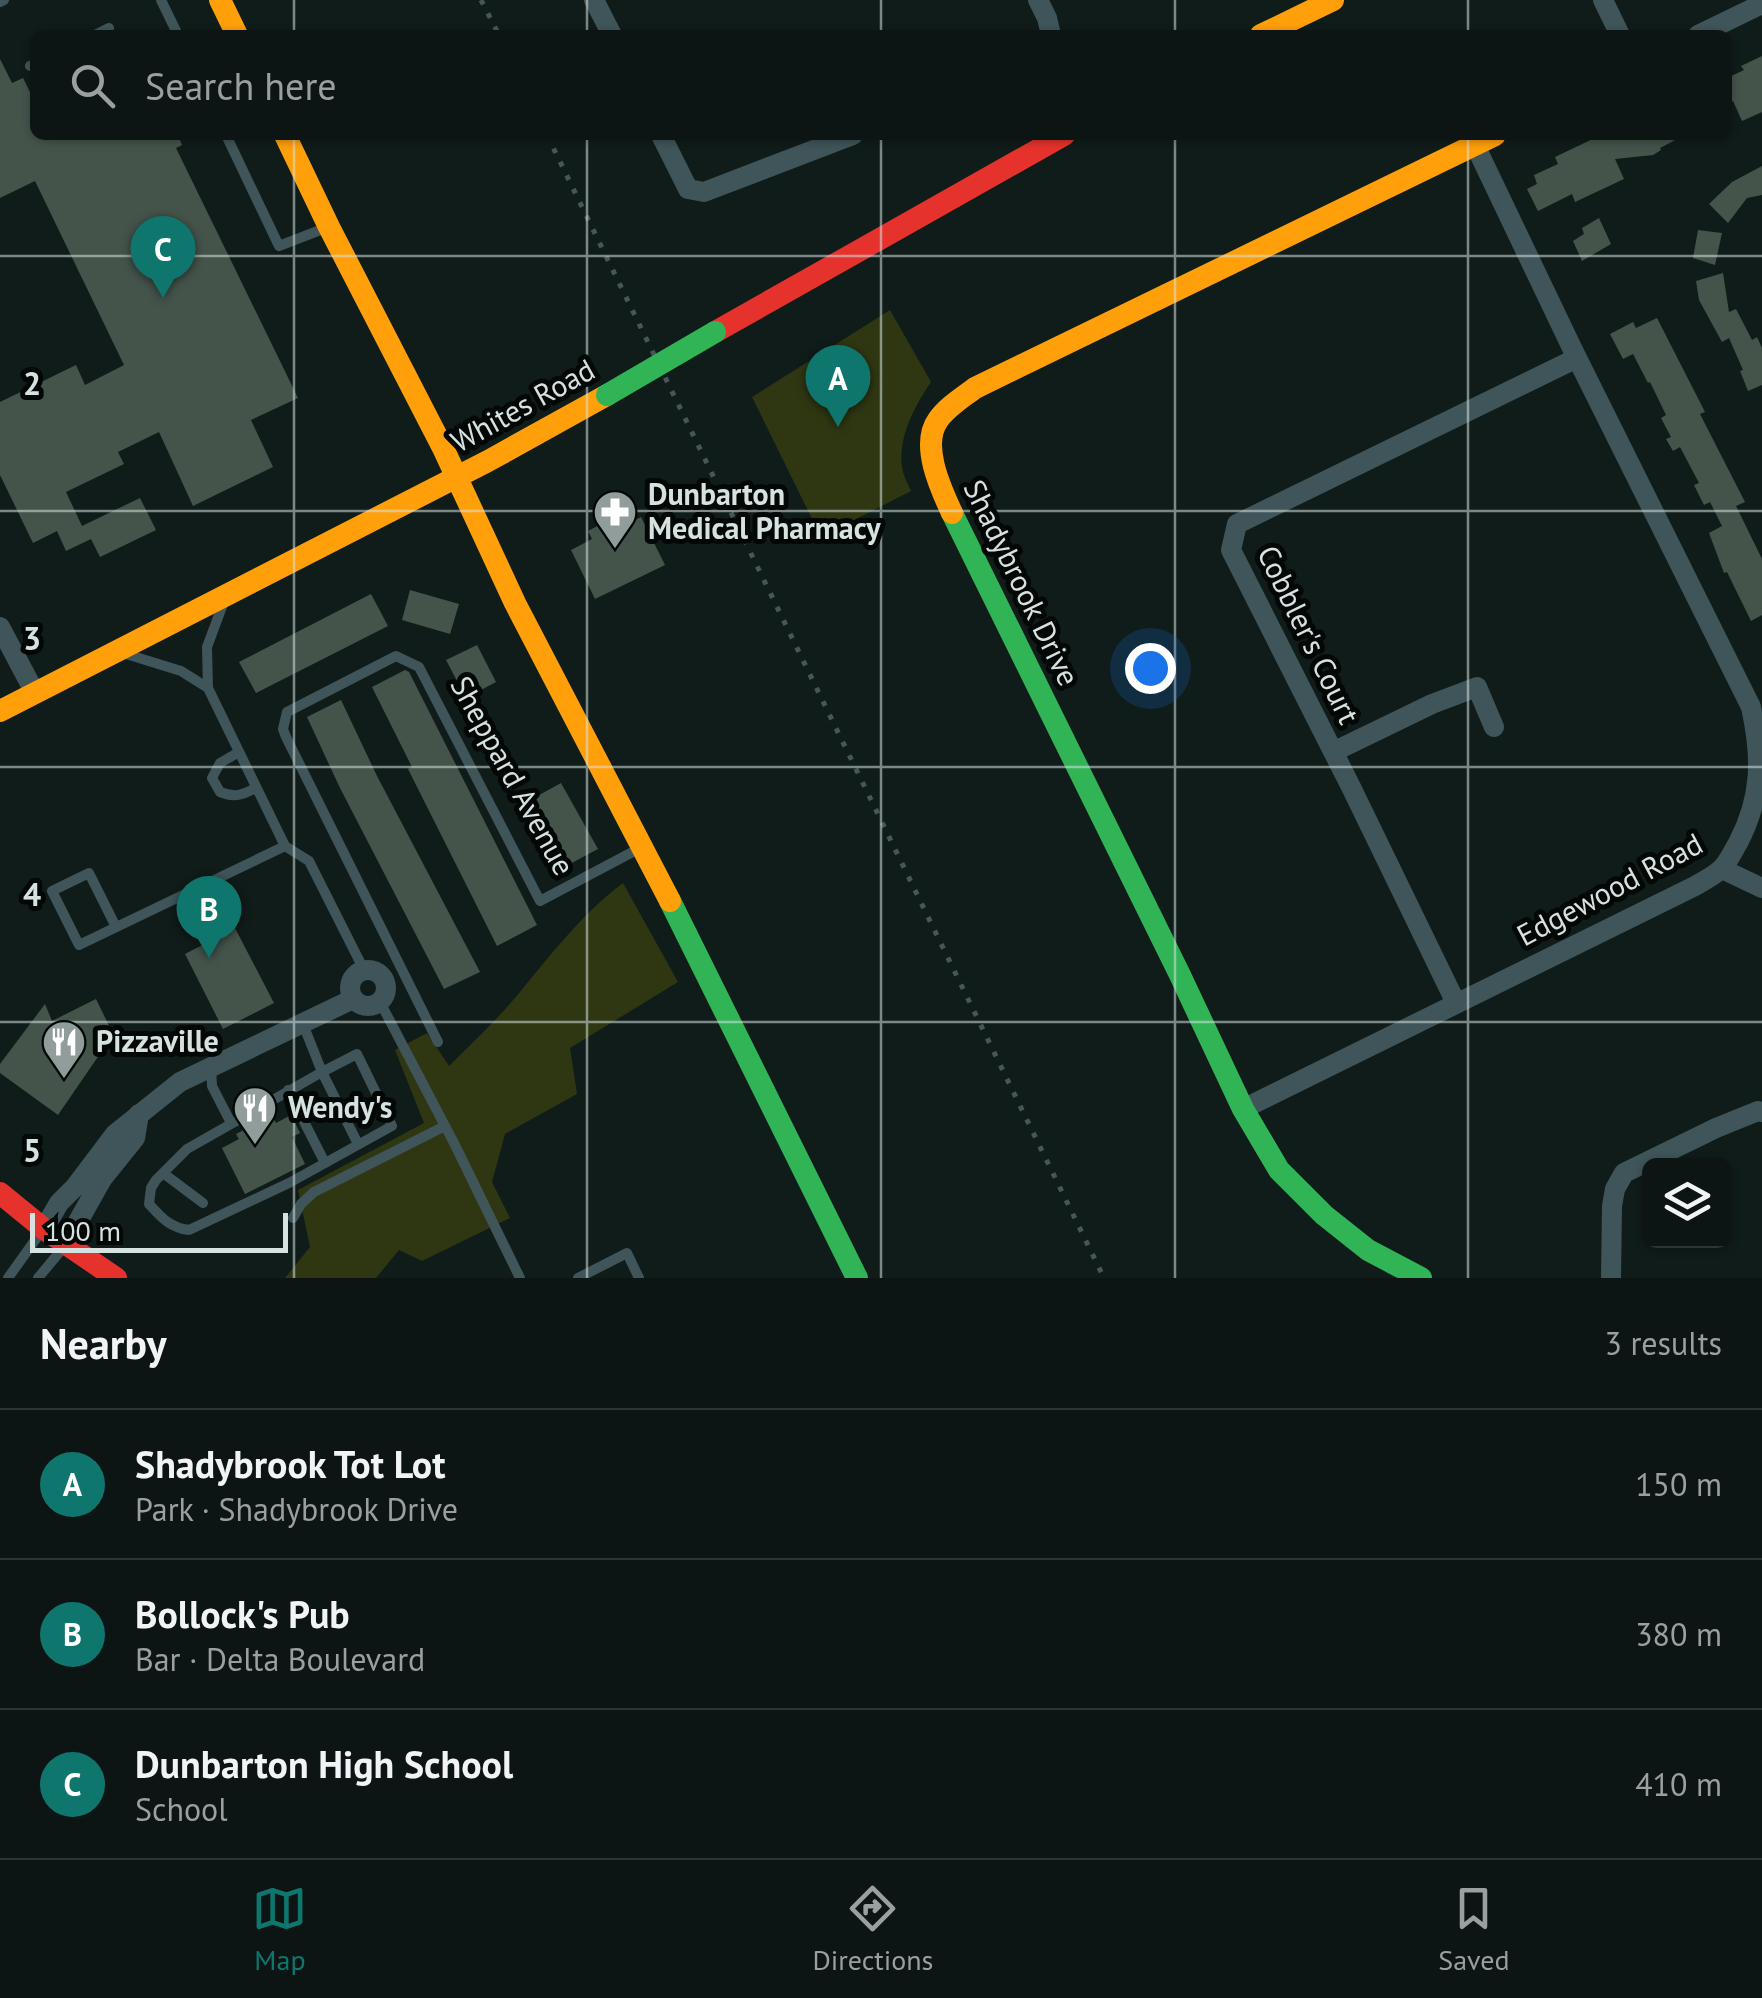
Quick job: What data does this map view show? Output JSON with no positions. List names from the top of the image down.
{
  "streets": {
    "street": [
      "Whites Road",
      "Shadybrook Drive",
      "Cobbler's Court",
      "Edgewood Road"
    ],
    "lane": ["Sheppard Avenue"]
  },
  "crossings": [
    ["Shadybrook Drive", "Edgewood Road"],
    ["Cobbler's Court", "Edgewood Road"]
  ],
  "places": {
    "pharmacy": ["Dunbarton Medical Pharmacy"],
    "restaurant": ["Pizzaville", "Wendy's"]
  },
  "scale_bar": "100 m",
  "page": {
    "search": "Search here",
    "pins": ["C", "A", "B"],
    "scale": "100 m",
    "heading": ["Nearby", "3 results"],
    "list": [
      {
        "mark": "A",
        "name": "Shadybrook Tot Lot",
        "note": "Park · Shadybrook Drive",
        "value": "150 m"
      },
      {
        "mark": "B",
        "name": "Bollock's Pub",
        "note": "Bar · Delta Boulevard",
        "value": "380 m"
      },
      {
        "mark": "C",
        "name": "Dunbarton High School",
        "note": "School",
        "value": "410 m"
      }
    ],
    "nav": ["Map", "Directions", "Saved"]
  },
  "grid": {
    "rows": [
      "2",
      "3",
      "4",
      "5"
    ]
  }
}
